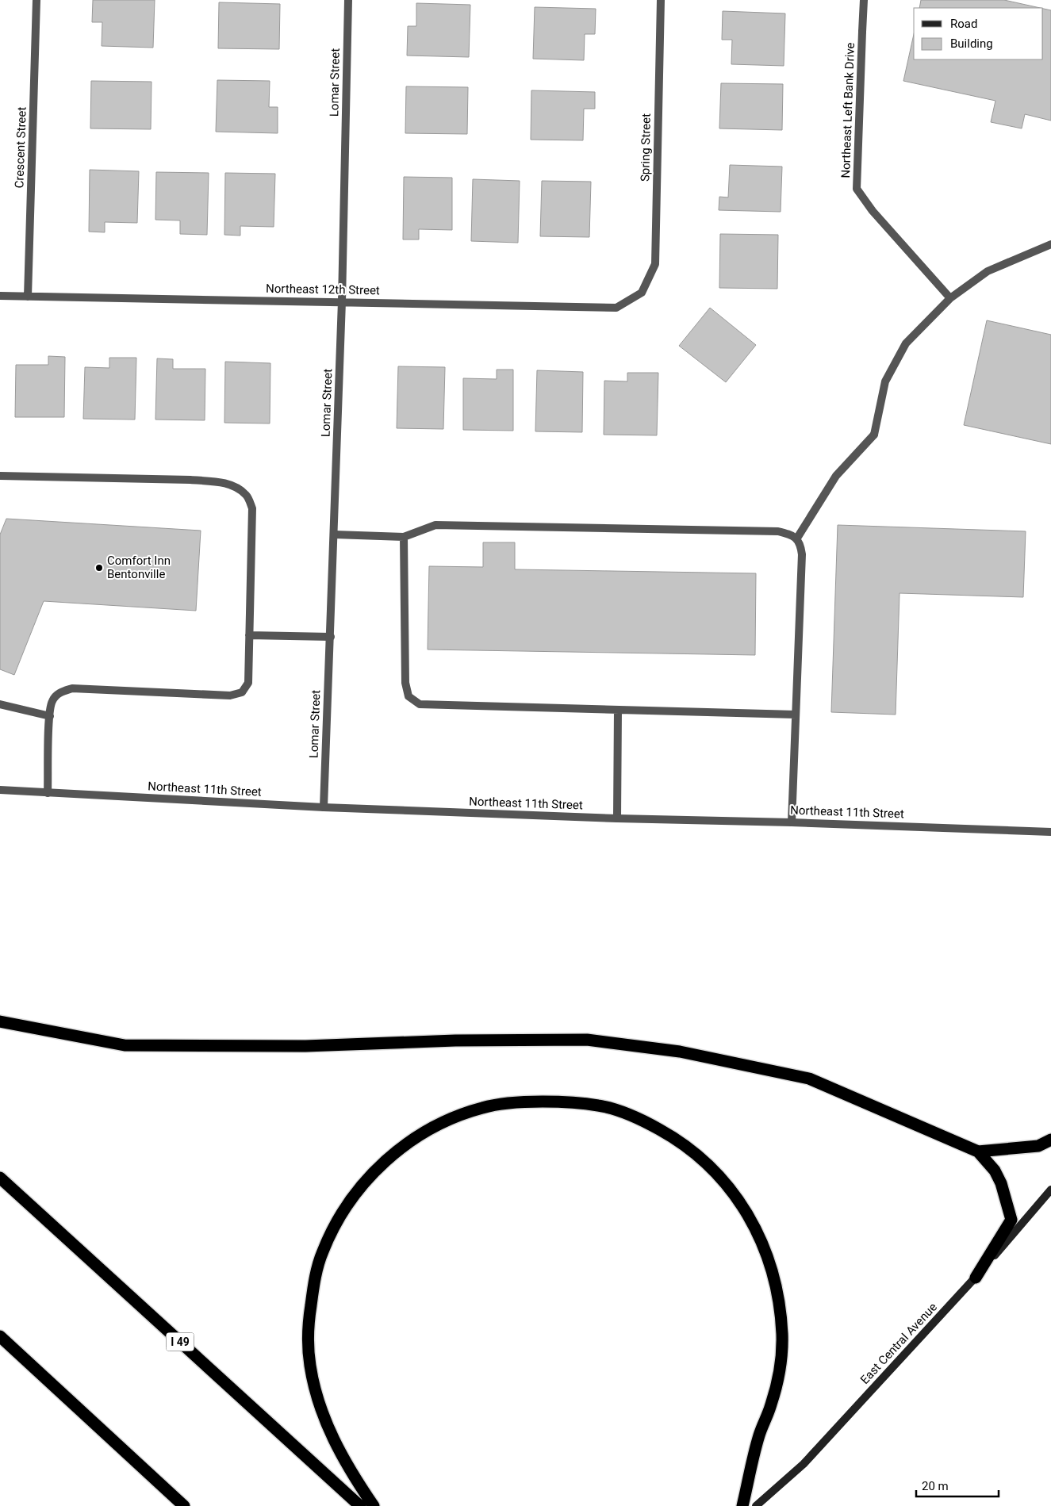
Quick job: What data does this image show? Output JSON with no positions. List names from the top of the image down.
{
  "streets": {
    "highway": ["I 49"],
    "main road": ["East Central Avenue"],
    "street": [
      "Lomar Street",
      "Northeast Left Bank Drive",
      "Crescent Street",
      "Spring Street",
      "Northeast 12th Street",
      "Northeast 11th Street"
    ]
  },
  "crossings": [
    ["Lomar Street", "Northeast 12th Street"],
    ["Lomar Street", "Northeast 11th Street"],
    ["Crescent Street", "Northeast 12th Street"],
    ["Spring Street", "Northeast 12th Street"]
  ],
  "places": ["Comfort Inn Bentonville"],
  "legend": ["Road", "Building"],
  "scale_bar": "20 m"
}
